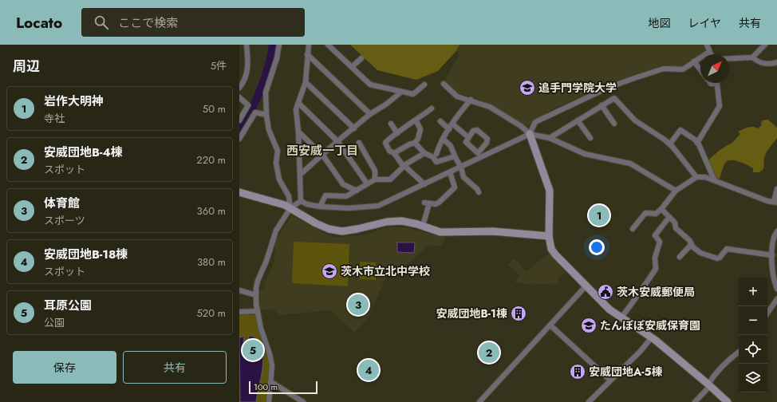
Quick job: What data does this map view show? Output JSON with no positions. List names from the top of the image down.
{
  "districts": ["西安威一丁目"],
  "places": {
    "school or university": ["追手門学院大学", "茨木市立北中学校", "たんぽぽ安威保育園"],
    "public building": ["茨木安威郵便局"],
    "building": ["安威団地B-1棟", "安威団地A-5棟"]
  },
  "scale_bar": "100 m",
  "north": "top right",
  "page": {
    "header": "Locato",
    "search": "ここで検索",
    "nav": ["地図", "レイヤ", "共有"],
    "heading": ["周辺", "5件"],
    "list": [
      {
        "mark": "1",
        "name": "岩作大明神",
        "note": "寺社",
        "value": "50 m"
      },
      {
        "mark": "2",
        "name": "安威団地B-4棟",
        "note": "スポット",
        "value": "220 m"
      },
      {
        "mark": "3",
        "name": "体育館",
        "note": "スポーツ",
        "value": "360 m"
      },
      {
        "mark": "4",
        "name": "安威団地B-18棟",
        "note": "スポット",
        "value": "380 m"
      },
      {
        "mark": "5",
        "name": "耳原公園",
        "note": "公園",
        "value": "520 m"
      }
    ],
    "pins": [
      "1",
      "3",
      "5",
      "2",
      "4"
    ],
    "map_buttons": ["+", "−"],
    "buttons": ["保存", "共有"],
    "scale": "100 m"
  }
}
